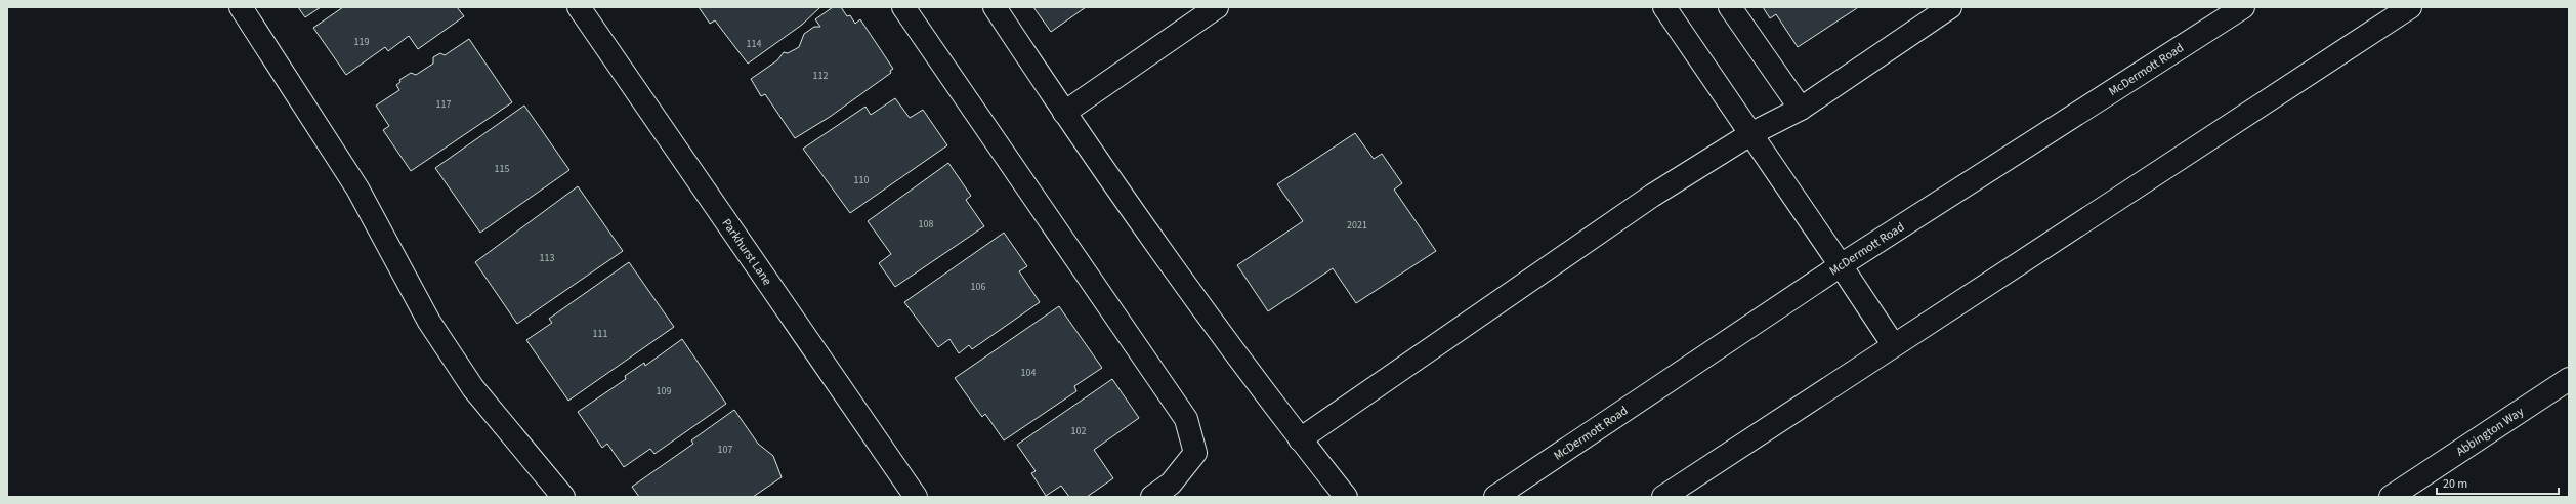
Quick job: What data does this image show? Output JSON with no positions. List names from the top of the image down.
{
  "streets": {
    "main road": ["McDermott Road", "Parkhurst Lane", "Abbington Way"]
  },
  "house_numbers": [
    "119",
    "114",
    "112",
    "117",
    "115",
    "110",
    "108",
    "2021",
    "113",
    "106",
    "111",
    "104",
    "109",
    "102",
    "107"
  ],
  "scale_bar": "20 m"
}
